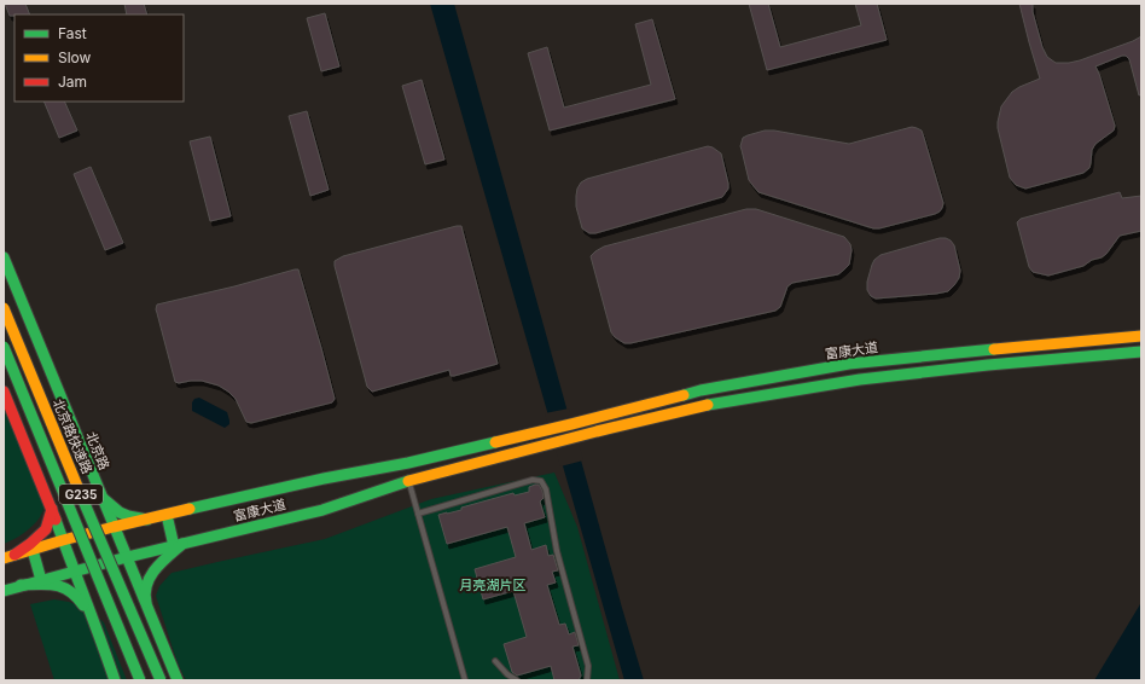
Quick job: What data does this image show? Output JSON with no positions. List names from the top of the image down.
{
  "streets": {
    "main road": [
      "富康大道",
      "北京路快速路",
      "北京路",
      "G235"
    ]
  },
  "crossings": [
    ["富康大道", "北京路"]
  ],
  "parks": ["月亮湖片区"],
  "legend": ["Fast", "Slow", "Jam"]
}
